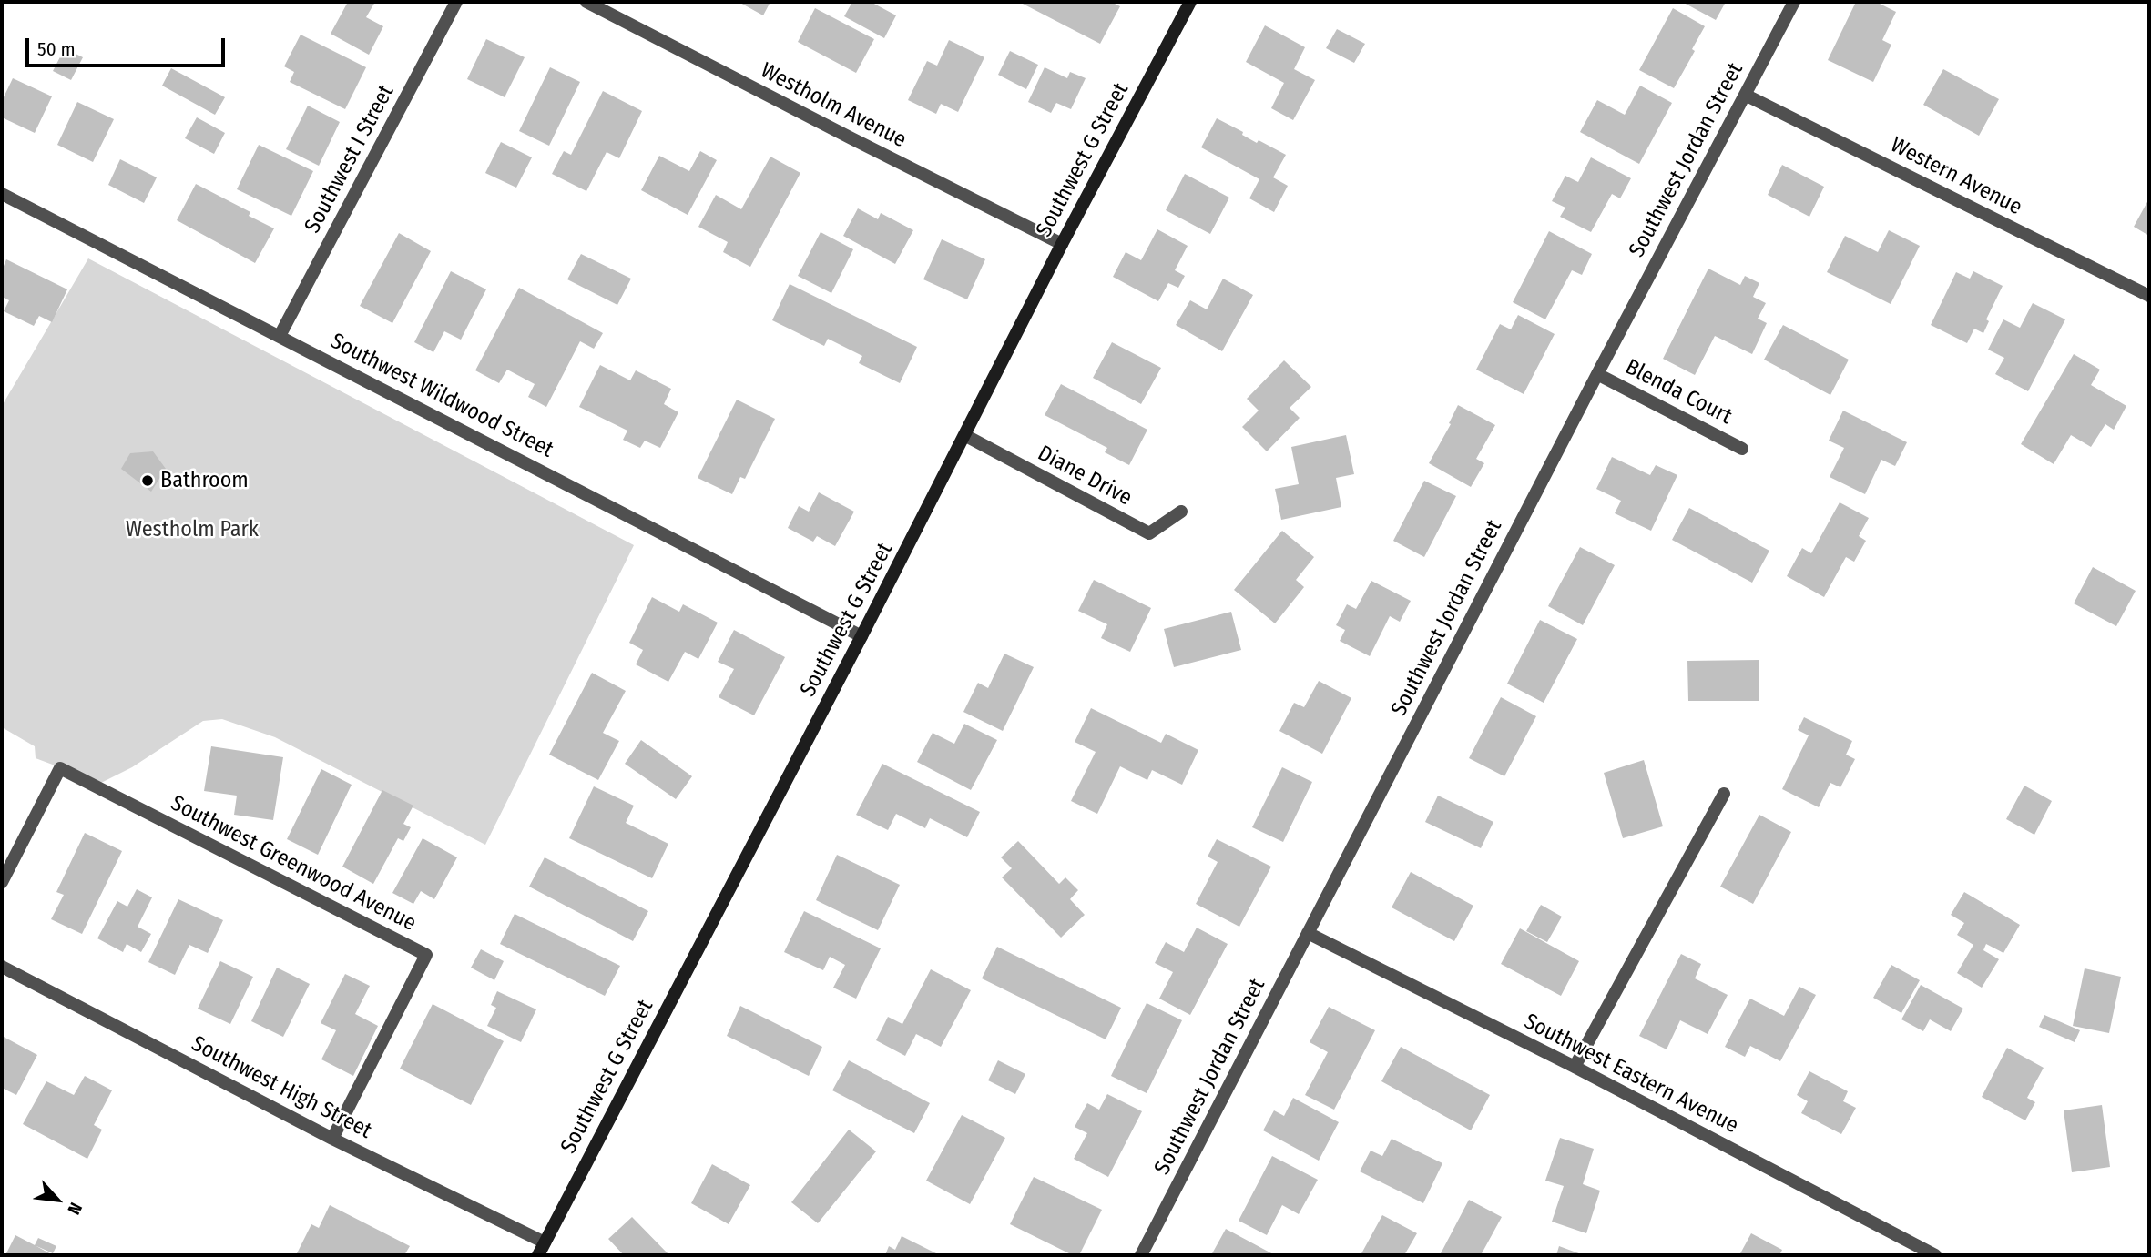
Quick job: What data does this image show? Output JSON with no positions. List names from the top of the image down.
{
  "streets": {
    "main road": ["Southwest G Street"],
    "street": [
      "Westholm Avenue",
      "Southwest I Street",
      "Southwest Jordan Street",
      "Western Avenue",
      "Blenda Court",
      "Southwest Wildwood Street",
      "Diane Drive",
      "Southwest Greenwood Avenue",
      "Southwest Eastern Avenue",
      "Southwest High Street"
    ]
  },
  "crossings": [
    ["Westholm Avenue", "Southwest G Street"],
    ["Southwest I Street", "Southwest Wildwood Street"],
    ["Southwest G Street", "Southwest Wildwood Street"],
    ["Southwest G Street", "Diane Drive"],
    ["Southwest G Street", "Southwest High Street"],
    ["Southwest Jordan Street", "Western Avenue"],
    ["Southwest Jordan Street", "Blenda Court"],
    ["Southwest Jordan Street", "Southwest Eastern Avenue"],
    ["Southwest Greenwood Avenue", "Southwest High Street"]
  ],
  "parks": ["Westholm Park"],
  "places": ["Bathroom"],
  "scale_bar": "50 m",
  "north": "bottom right"
}
